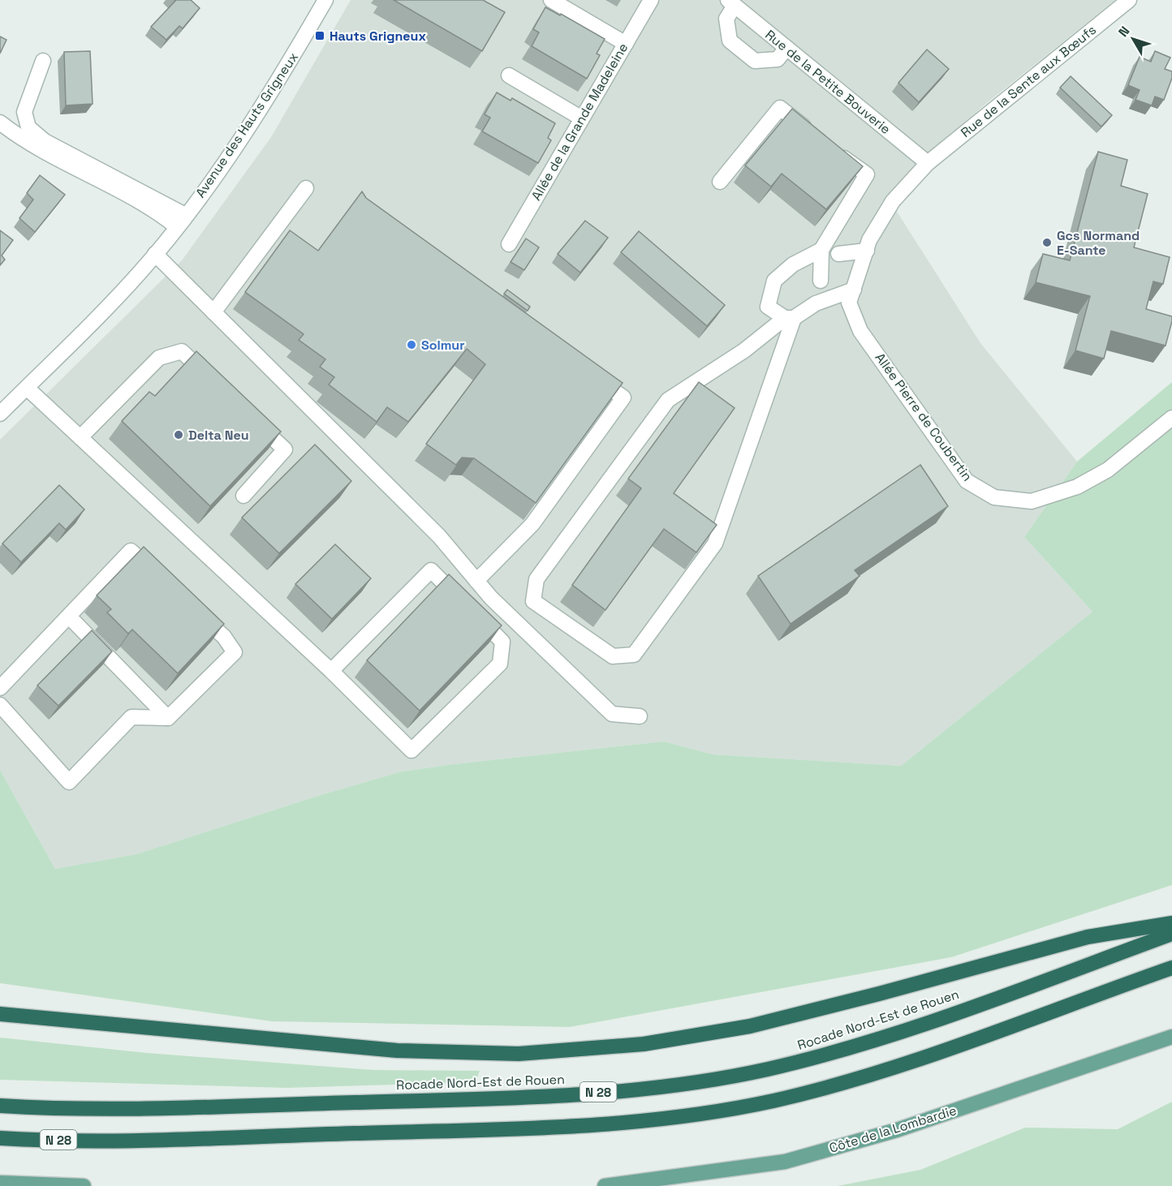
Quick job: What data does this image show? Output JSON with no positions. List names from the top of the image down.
{
  "streets": {
    "highway": ["Rocade Nord-Est de Rouen", "N 28"],
    "main road": ["Côte de la Lombardie"],
    "street": [
      "Rue de la Sente aux Bœufs",
      "Rue de la Petite Bouverie",
      "Allée de la Grande Madeleine",
      "Avenue des Hauts Grigneux",
      "Allée Pierre de Coubertin"
    ]
  },
  "crossings": [
    ["Rue de la Sente aux Bœufs", "Rue de la Petite Bouverie"],
    ["Rue de la Sente aux Bœufs", "Allée Pierre de Coubertin"]
  ],
  "places": {
    "transit": ["Hauts Grigneux"],
    "other": ["Gcs Normand E-Sante", "Solmur", "Delta Neu"]
  },
  "north": "top left"
}
